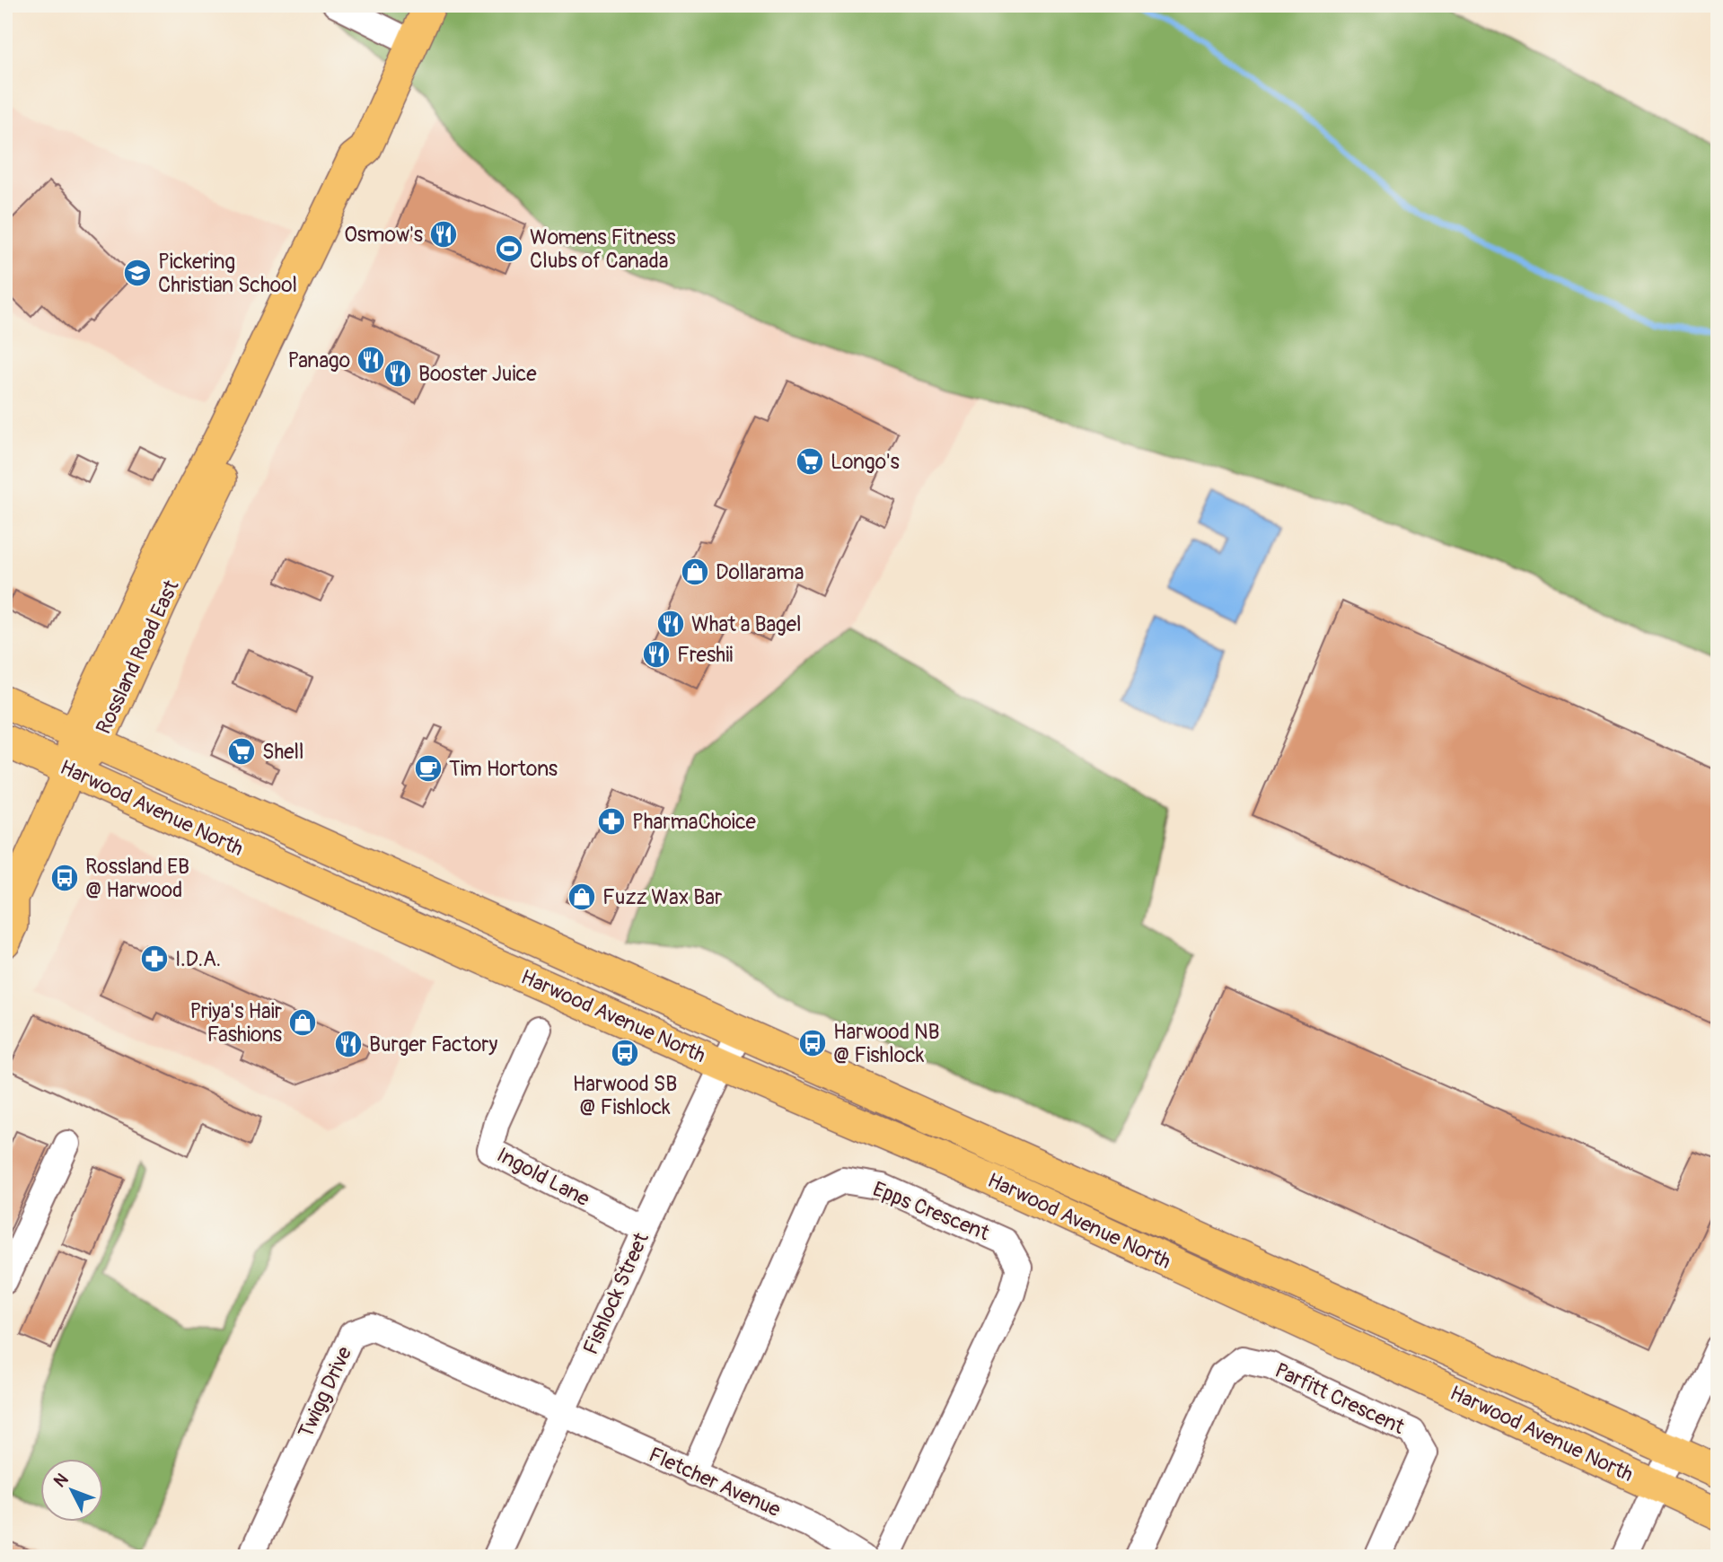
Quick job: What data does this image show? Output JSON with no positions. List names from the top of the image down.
{
  "streets": {
    "main road": ["Rossland Road East", "Harwood Avenue North"],
    "street": [
      "Ingold Lane",
      "Epps Crescent",
      "Fishlock Street",
      "Twigg Drive",
      "Parfitt Crescent",
      "Fletcher Avenue"
    ]
  },
  "crossings": [
    ["Rossland Road East", "Harwood Avenue North"],
    ["Harwood Avenue North", "Fishlock Street"],
    ["Ingold Lane", "Fishlock Street"],
    ["Epps Crescent", "Fletcher Avenue"],
    ["Fishlock Street", "Twigg Drive"],
    ["Fishlock Street", "Fletcher Avenue"],
    ["Twigg Drive", "Fletcher Avenue"]
  ],
  "places": {
    "restaurant": [
      "Osmow's",
      "Panago",
      "Booster Juice",
      "What a Bagel",
      "Freshii",
      "Burger Factory"
    ],
    "sports": ["Womens Fitness Clubs of Canada"],
    "school or university": ["Pickering Christian School"],
    "supermarket": ["Longo's", "Shell"],
    "shop": ["Dollarama", "Fuzz Wax Bar", "Priya's Hair Fashions"],
    "cafe": ["Tim Hortons"],
    "pharmacy": ["PharmaChoice", "I.D.A."],
    "bus stop": ["Rossland EB @ Harwood", "Harwood NB @ Fishlock", "Harwood SB @ Fishlock"]
  },
  "north": "top left"
}
